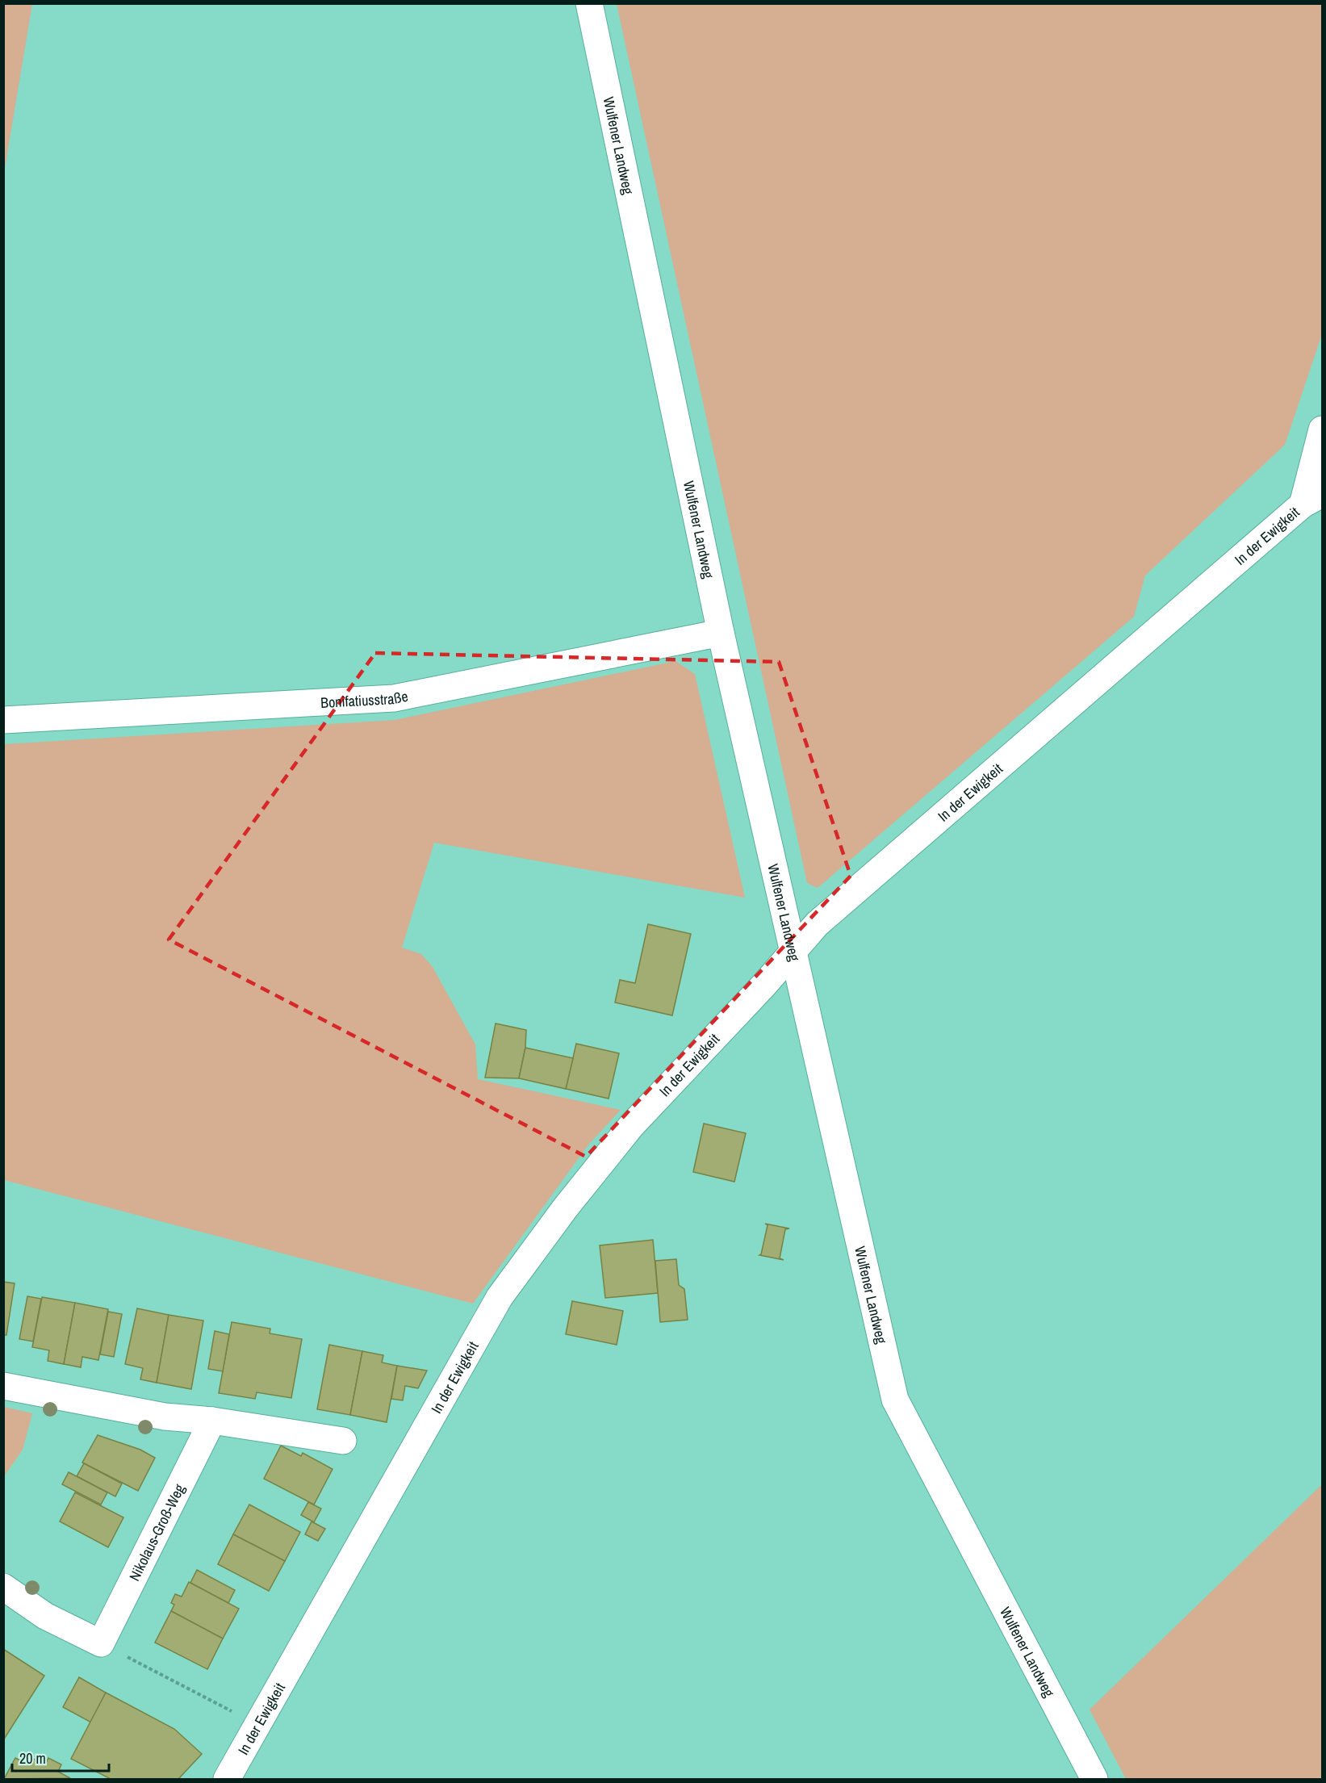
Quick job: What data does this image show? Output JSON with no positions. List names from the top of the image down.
{
  "streets": {
    "street": [
      "Wulfener Landweg",
      "In der Ewigkeit",
      "Bonifatiusstraße",
      "Nikolaus-Groß-Weg"
    ]
  },
  "crossings": [
    ["Wulfener Landweg", "In der Ewigkeit"],
    ["Wulfener Landweg", "Bonifatiusstraße"]
  ],
  "scale_bar": "20 m"
}
